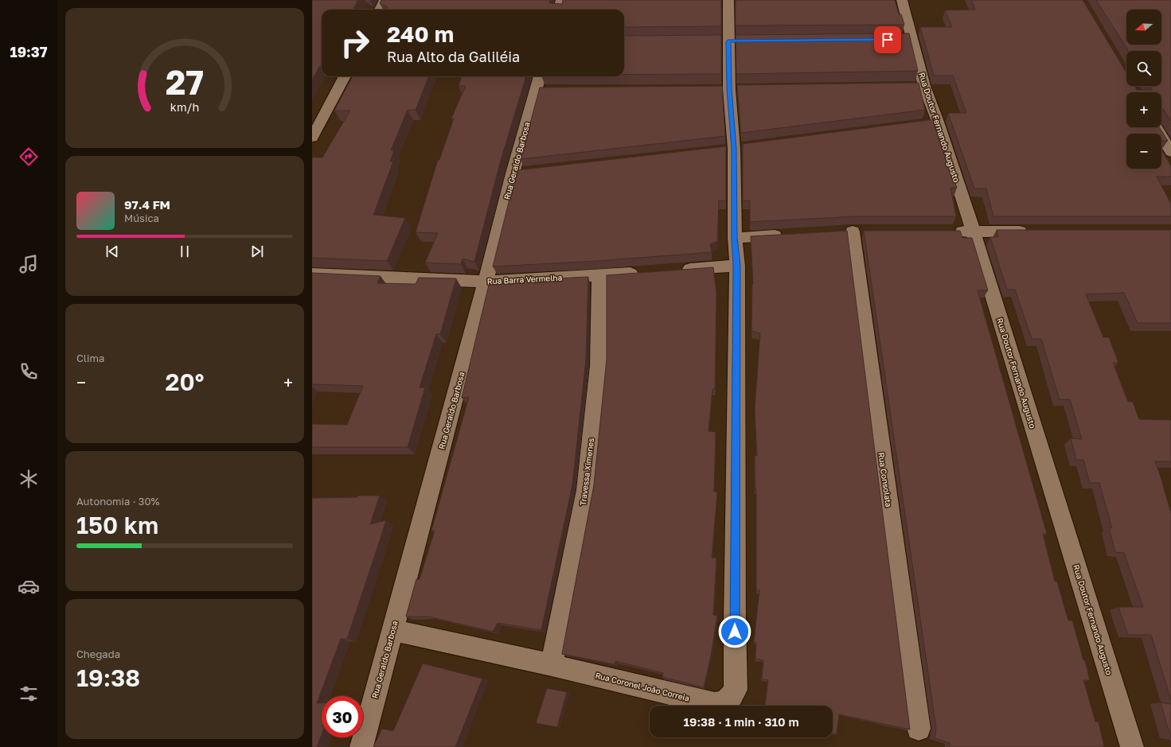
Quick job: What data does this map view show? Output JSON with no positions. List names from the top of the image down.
{
  "streets": {
    "street": [
      "Rua Doutor Fernando Augusto",
      "Rua Geraldo Barbosa",
      "Rua Barra Vermelha",
      "Travessa Ximenes",
      "Rua Consolata",
      "Rua Coronel João Correia"
    ]
  },
  "crossings": [
    ["Rua Geraldo Barbosa", "Rua Barra Vermelha"],
    ["Rua Geraldo Barbosa", "Rua Coronel João Correia"],
    ["Rua Barra Vermelha", "Travessa Ximenes"],
    ["Travessa Ximenes", "Rua Coronel João Correia"]
  ],
  "north": "left",
  "page": {
    "tabs": "19:37",
    "map_buttons": ["+", "−"],
    "turn": ["240 m", "Rua Alto da Galiléia"],
    "song": ["97.4 FM", "Música"],
    "tile": [
      "Clima",
      ["Autonomia · 30%", "150 km"],
      ["Chegada", "19:38"]
    ],
    "heat": ["−", "20°", "+"],
    "limit": "30",
    "trip": "19:38 · 1 min · 310 m",
    "gauge": ["27", "km/h"]
  }
}
